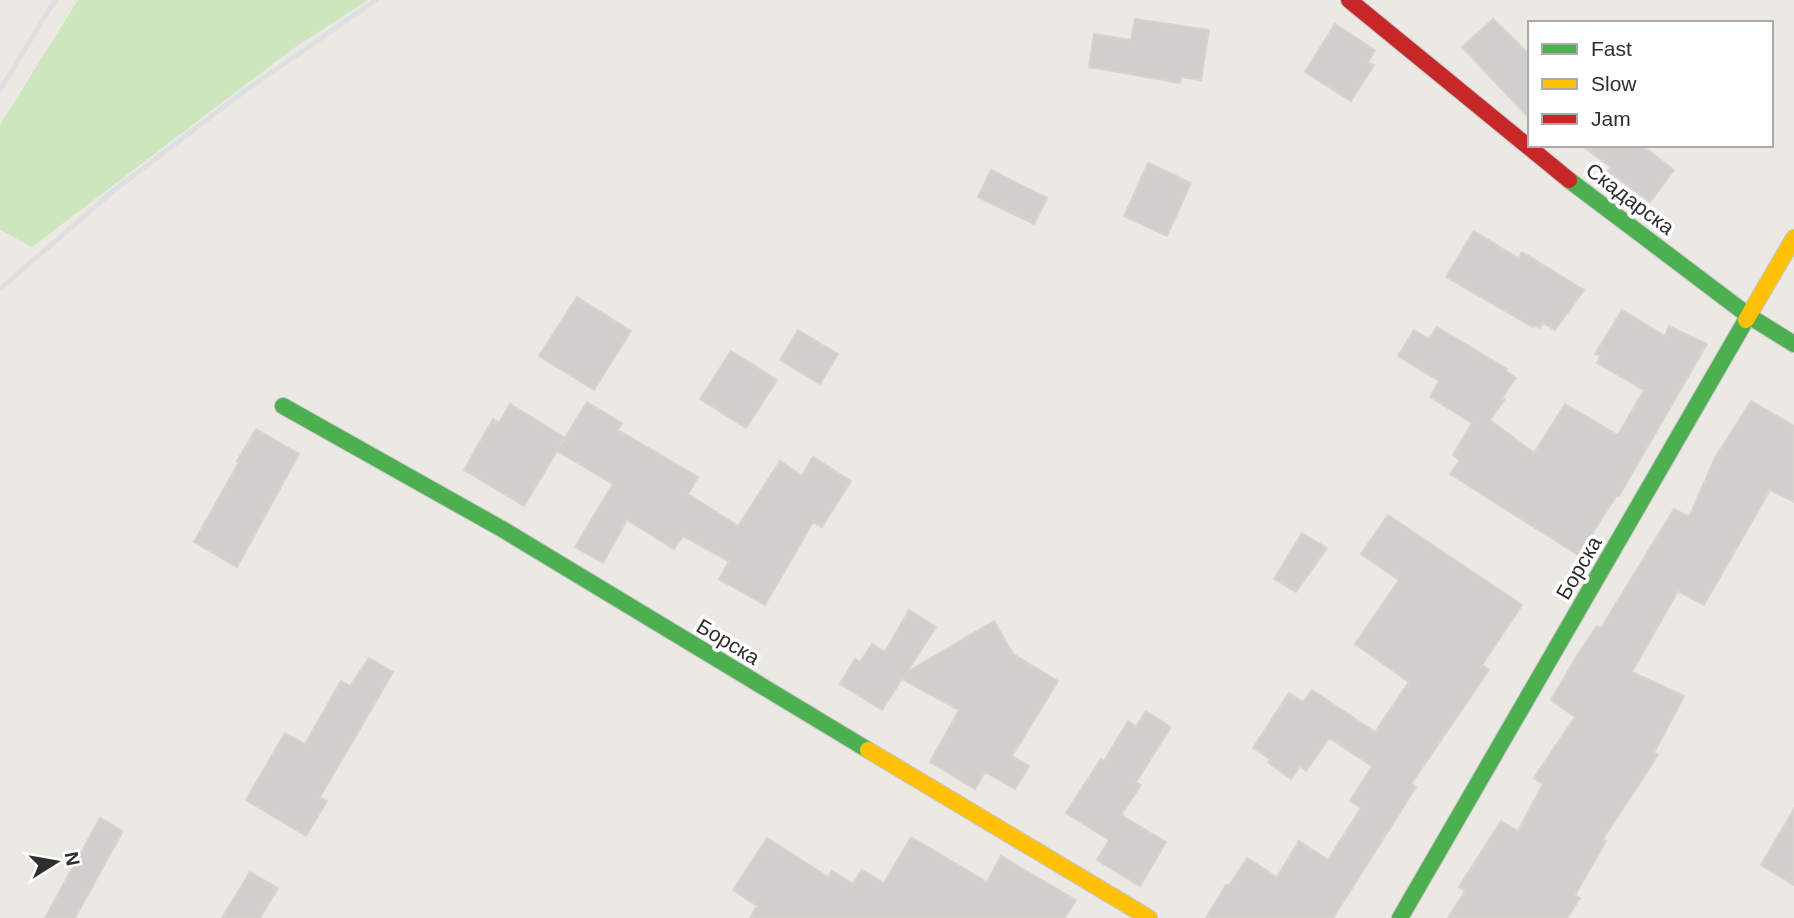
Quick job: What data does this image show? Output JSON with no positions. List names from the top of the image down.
{
  "streets": {
    "street": ["Скадарска", "Борска"]
  },
  "crossings": [
    ["Скадарска", "Борска"]
  ],
  "legend": ["Fast", "Slow", "Jam"],
  "north": "right"
}
